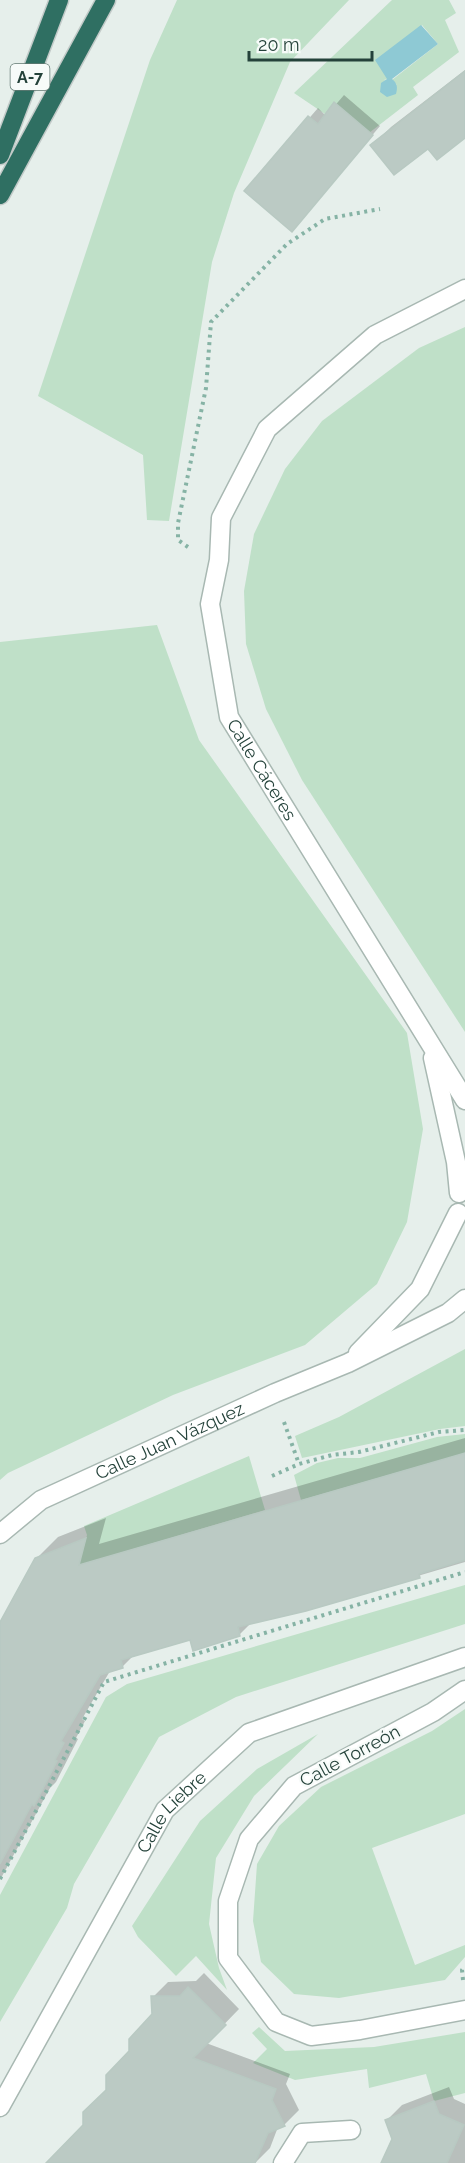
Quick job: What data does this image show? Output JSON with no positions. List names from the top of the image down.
{
  "streets": {
    "highway": ["A-7"],
    "street": [
      "Calle Cáceres",
      "Calle Juan Vázquez",
      "Calle Torreón",
      "Calle Liebre"
    ]
  },
  "crossings": [
    ["Calle Cáceres", "Calle Juan Vázquez"]
  ],
  "scale_bar": "20 m"
}
